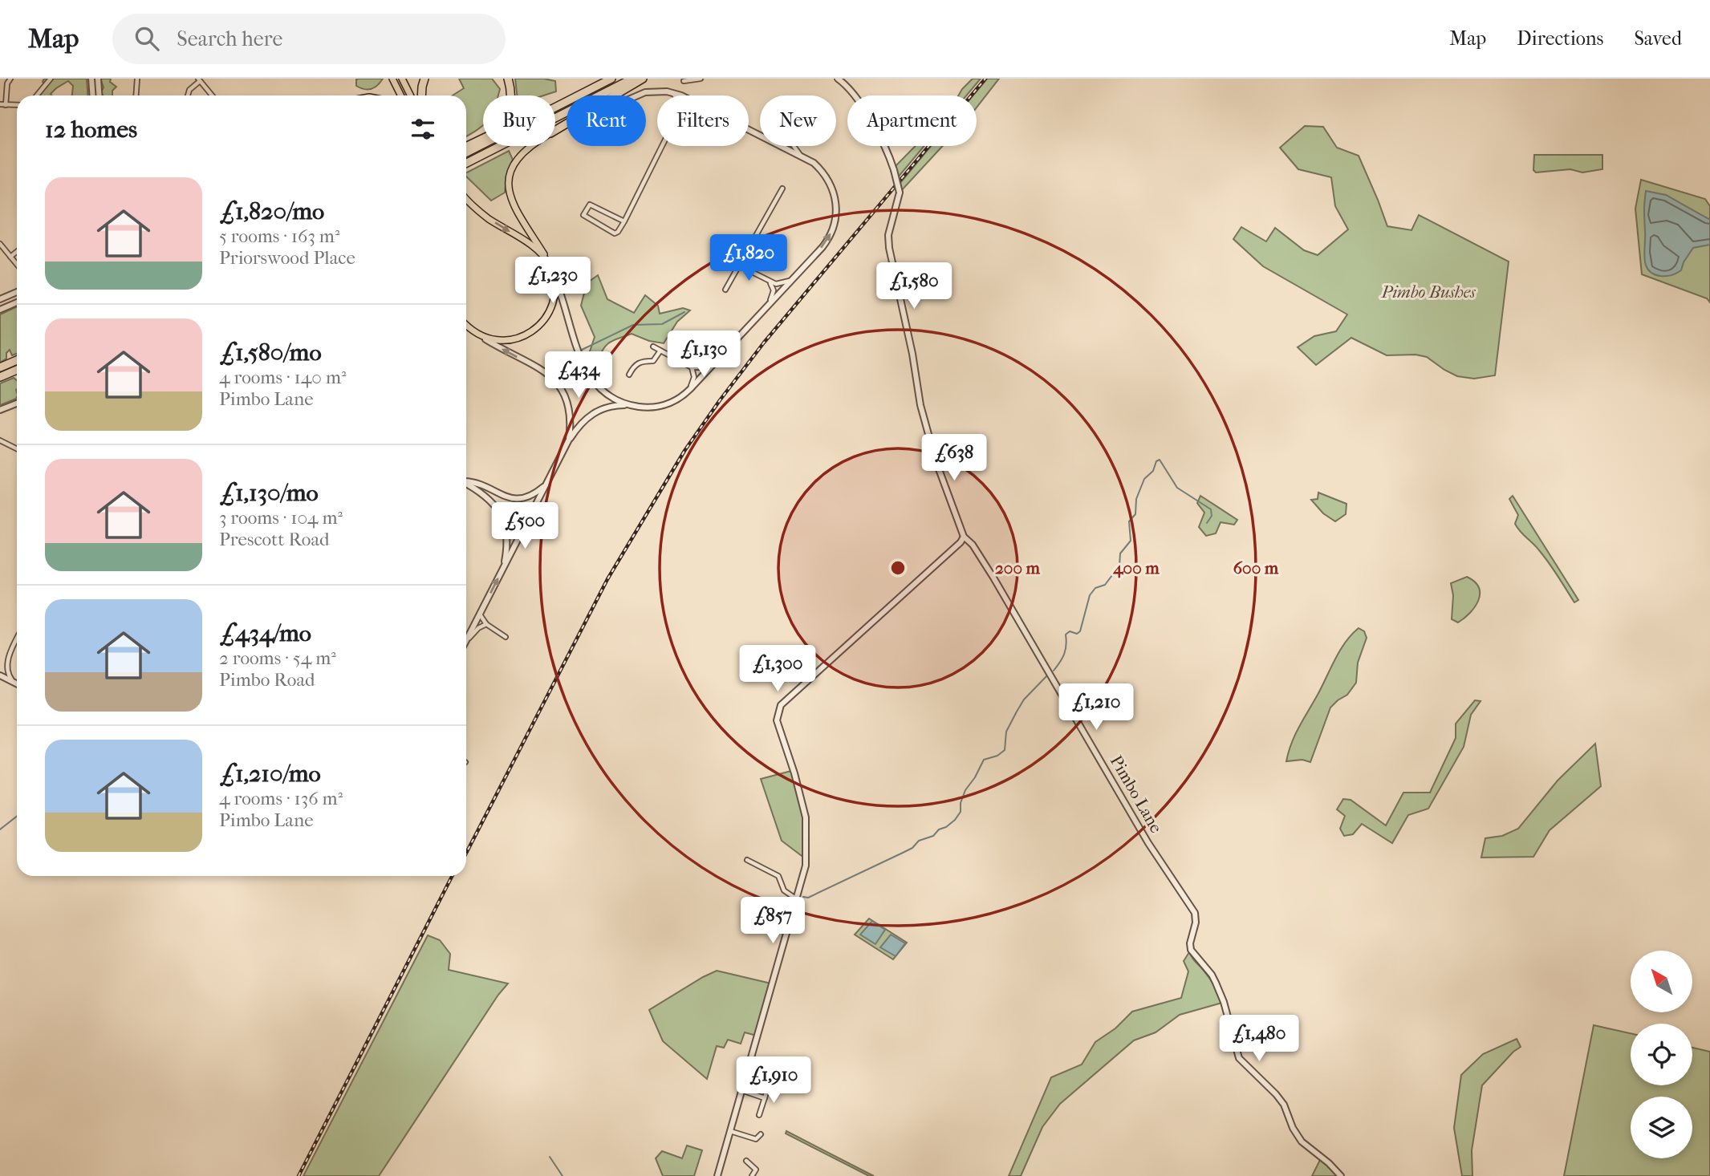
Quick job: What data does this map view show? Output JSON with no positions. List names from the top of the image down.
{
  "streets": {
    "street": ["Pimbo Lane"]
  },
  "parks": ["Pimbo Bushes"],
  "north": "top left",
  "page": {
    "header": "Map",
    "search": "Search here",
    "nav": ["Map", "Directions", "Saved"],
    "chip": [
      "Buy",
      "Rent",
      "Filters",
      "New",
      "Apartment"
    ],
    "heading": "12 homes",
    "list": [
      {
        "name": "£1,820/mo",
        "note": "5 rooms · 163 m² · Priorswood Place"
      },
      {
        "name": "£1,580/mo",
        "note": "4 rooms · 140 m² · Pimbo Lane"
      },
      {
        "name": "£1,130/mo",
        "note": "3 rooms · 104 m² · Prescott Road"
      },
      {
        "name": "£434/mo",
        "note": "2 rooms · 54 m² · Pimbo Road"
      },
      {
        "name": "£1,210/mo",
        "note": "4 rooms · 136 m² · Pimbo Lane"
      }
    ],
    "price": [
      "£1,820",
      "£1,230",
      "£1,580",
      "£1,130",
      "£434",
      "£638",
      "£500",
      "£1,300",
      "£1,210",
      "£857",
      "£1,480",
      "£1,910"
    ]
  },
  "rings": ["200 m", "400 m", "600 m"]
}
